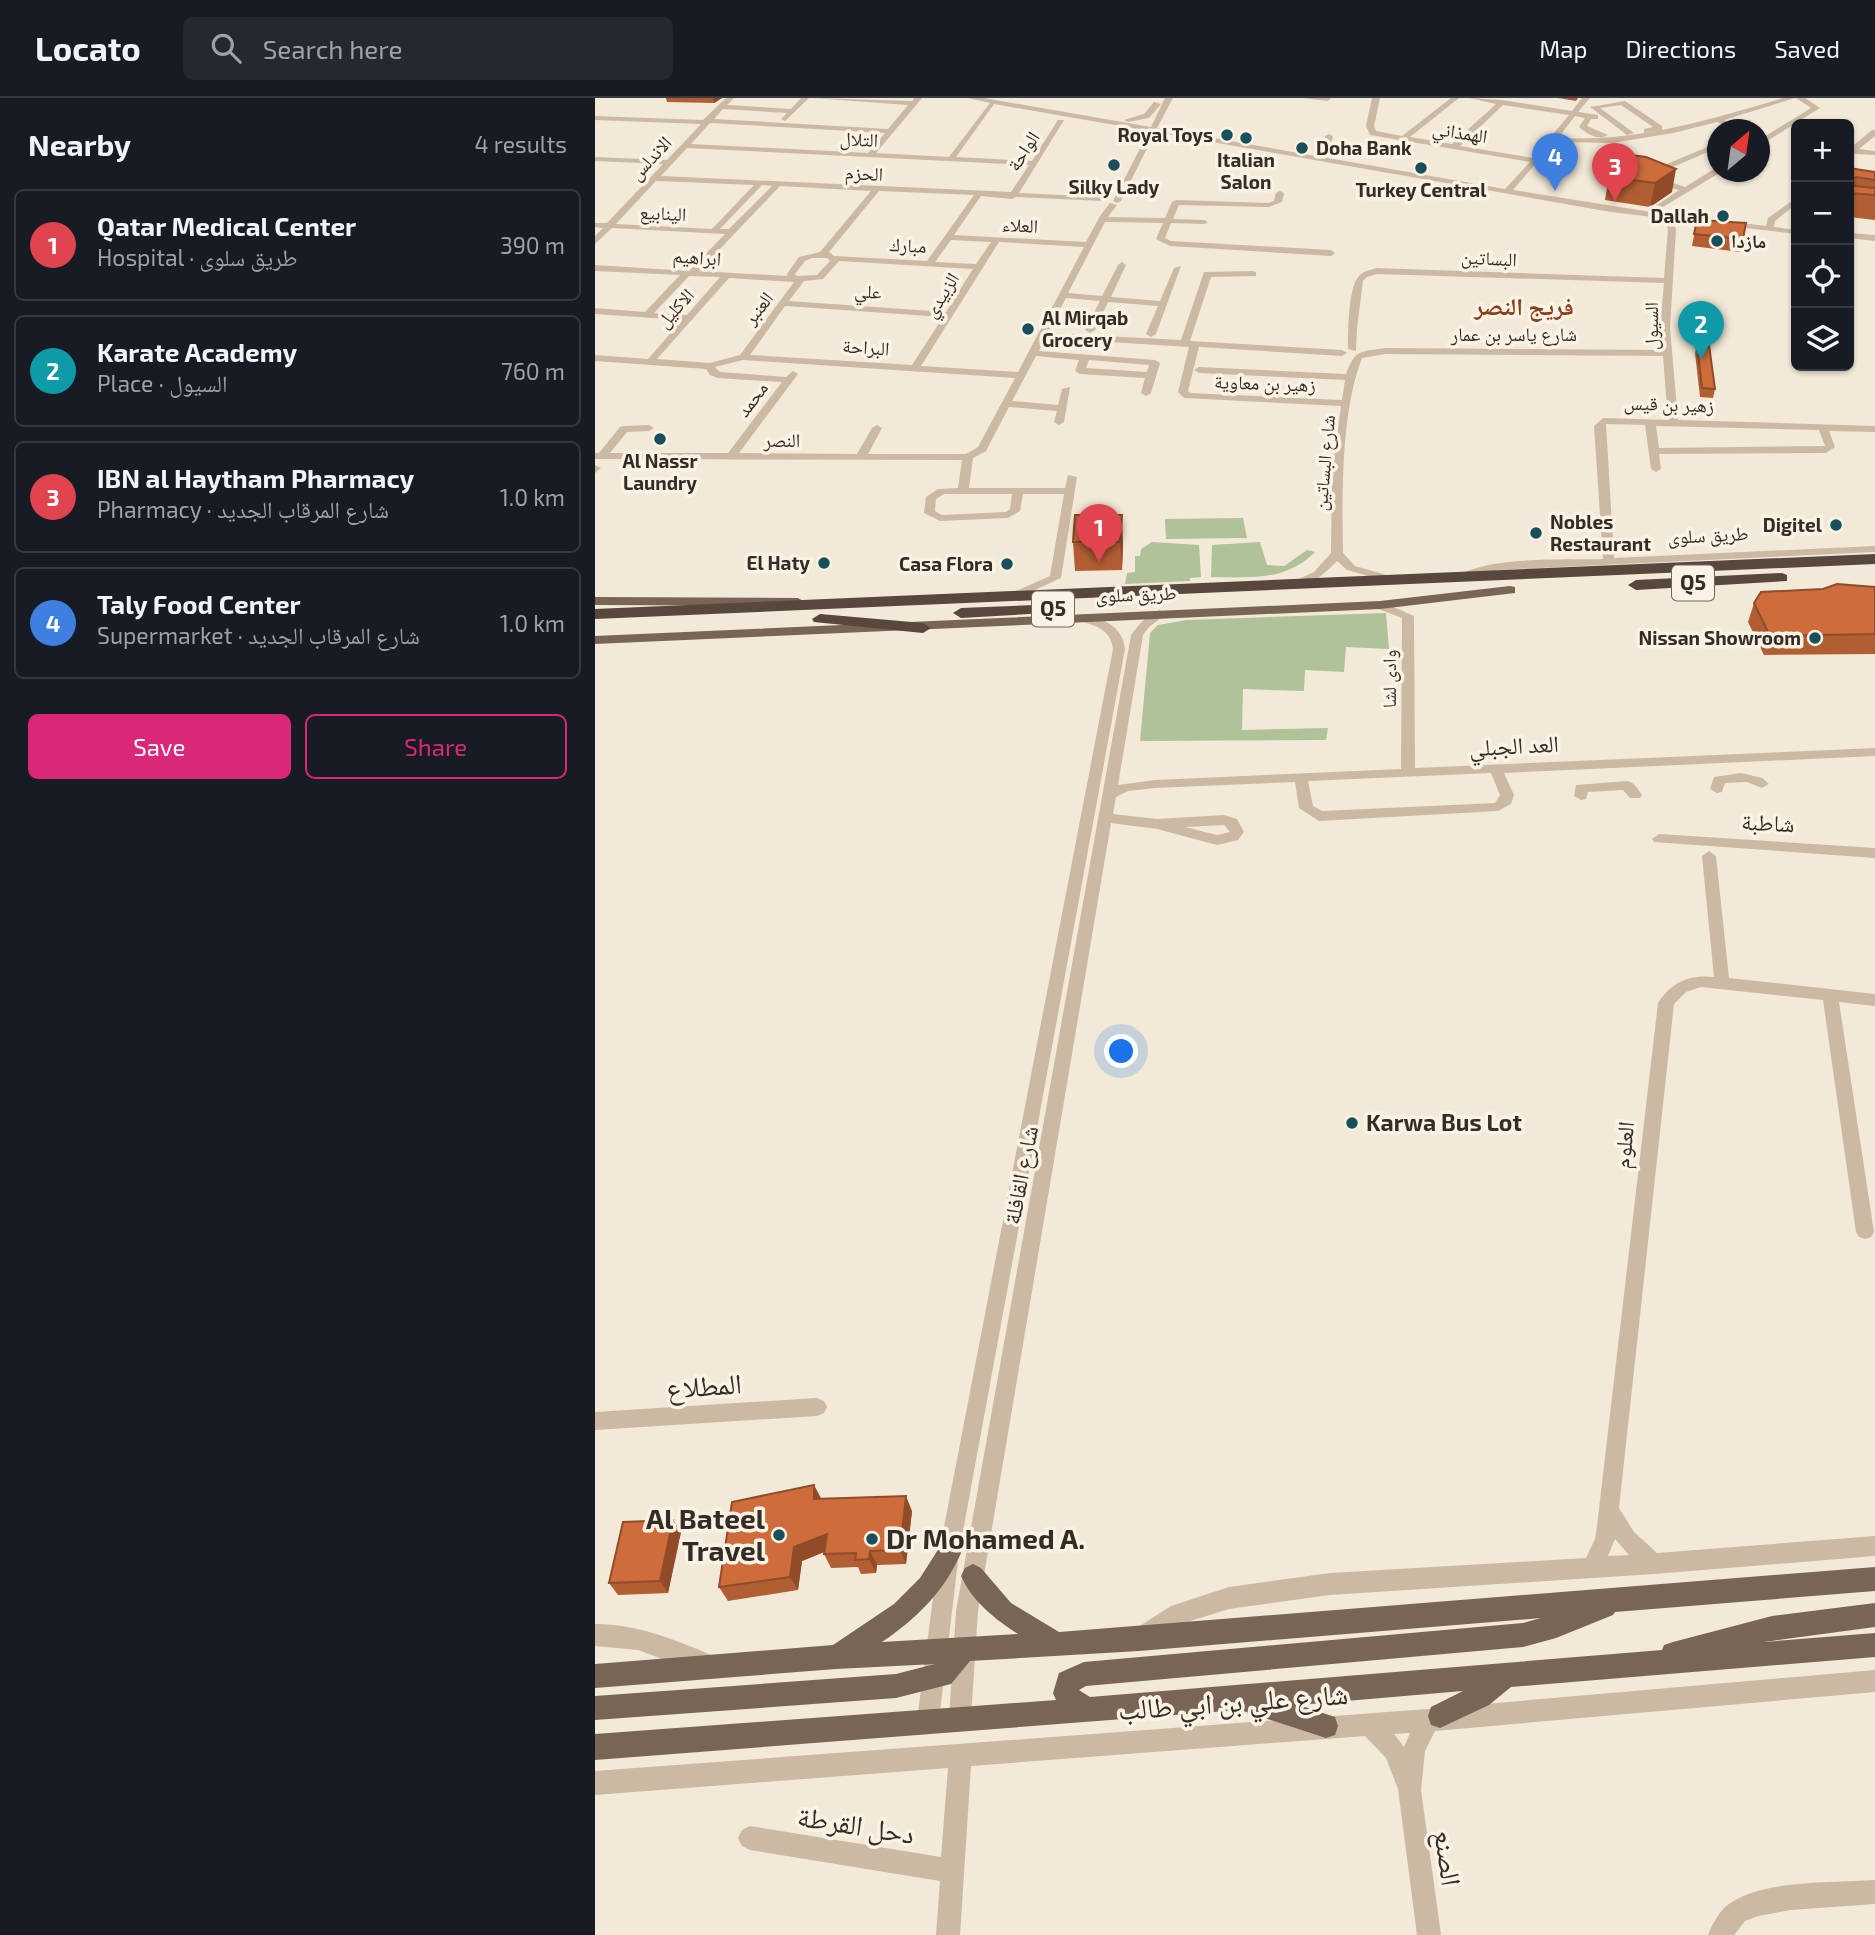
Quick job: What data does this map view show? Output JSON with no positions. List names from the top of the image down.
{
  "streets": {
    "highway": ["طريق سلوى", "Q5"],
    "main road": ["شارع علي بن ابي طالب"],
    "street": [
      "الهمذاني",
      "التلال",
      "الواحة",
      "الاندلس",
      "الحزم",
      "الينابيع",
      "العلاء",
      "مبارك",
      "ابراهيم",
      "البساتين",
      "علي",
      "الزبيدي",
      "الاكليل",
      "العنبر",
      "السيول",
      "شارع ياسر بن عمار",
      "البراحة",
      "زهير بن معاوية",
      "محمد",
      "زهير بن قيس",
      "النصر",
      "شارع البساتين",
      "وادى لشا",
      "العد الجبلي",
      "شاطبة",
      "العلوم",
      "شارع القافلة",
      "المطلاع",
      "دحل القرطة",
      "الصنع"
    ]
  },
  "crossings": [
    ["التلال", "الواحة"],
    ["التلال", "الاندلس"],
    ["الواحة", "الحزم"],
    ["الاندلس", "الحزم"],
    ["الاندلس", "الينابيع"],
    ["العلاء", "الزبيدي"],
    ["مبارك", "الزبيدي"],
    ["مبارك", "العنبر"],
    ["ابراهيم", "الاكليل"],
    ["ابراهيم", "العنبر"],
    ["البساتين", "السيول"],
    ["البساتين", "شارع ياسر بن عمار"],
    ["البساتين", "شارع البساتين"],
    ["علي", "الزبيدي"],
    ["علي", "العنبر"],
    ["الزبيدي", "البراحة"],
    ["الاكليل", "البراحة"],
    ["العنبر", "البراحة"],
    ["السيول", "شارع ياسر بن عمار"],
    ["السيول", "زهير بن قيس"],
    ["شارع ياسر بن عمار", "زهير بن معاوية"],
    ["شارع ياسر بن عمار", "شارع البساتين"],
    ["البراحة", "محمد"],
    ["زهير بن معاوية", "شارع البساتين"],
    ["محمد", "النصر"],
    ["زهير بن قيس", "طريق سلوى"],
    ["طريق سلوى", "وادى لشا"],
    ["وادى لشا", "العد الجبلي"],
    ["العد الجبلي", "شارع القافلة"],
    ["شارع القافلة", "شارع علي بن ابي طالب"],
    ["شارع علي بن ابي طالب", "الصنع"]
  ],
  "districts": ["فريج النصر"],
  "places": [
    "Royal Toys",
    "Italian Salon",
    "Doha Bank",
    "Silky Lady",
    "Turkey Central",
    "Dallah",
    "مازدا",
    "Al Mirqab Grocery",
    "Al Nassr Laundry",
    "Digitel",
    "Nobles Restaurant",
    "El Haty",
    "Casa Flora",
    "Nissan Showroom",
    "Karwa Bus Lot",
    "Al Bateel Travel",
    "Dr Mohamed A."
  ],
  "north": "top right",
  "page": {
    "header": "Locato",
    "search": "Search here",
    "nav": ["Map", "Directions", "Saved"],
    "heading": ["Nearby", "4 results"],
    "map_buttons": ["+", "−"],
    "pins": [
      "4",
      "3",
      "2",
      "1"
    ],
    "list": [
      {
        "mark": "1",
        "name": "Qatar Medical Center",
        "note": "Hospital · طريق سلوى",
        "value": "390 m"
      },
      {
        "mark": "2",
        "name": "Karate Academy",
        "note": "Place · السيول",
        "value": "760 m"
      },
      {
        "mark": "3",
        "name": "IBN al Haytham Pharmacy",
        "note": "Pharmacy · شارع المرقاب الجديد",
        "value": "1.0 km"
      },
      {
        "mark": "4",
        "name": "Taly Food Center",
        "note": "Supermarket · شارع المرقاب الجديد",
        "value": "1.0 km"
      }
    ],
    "buttons": ["Save", "Share"]
  }
}
